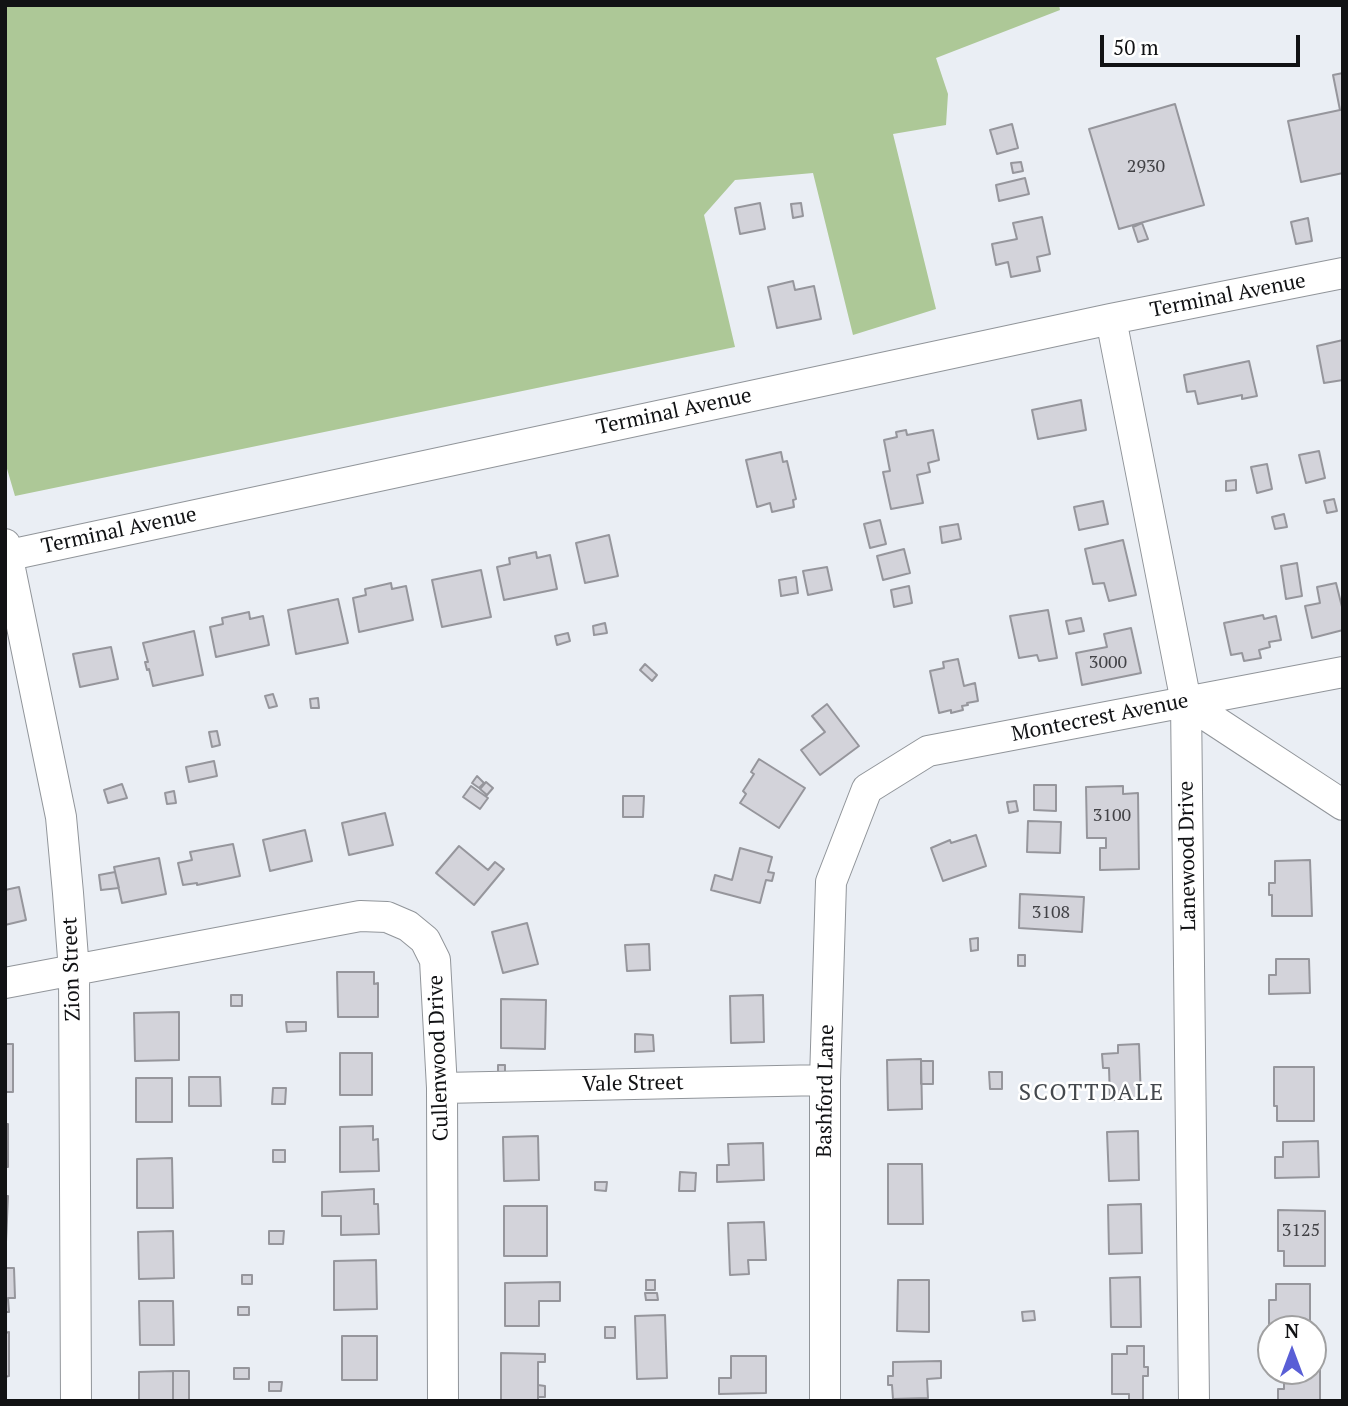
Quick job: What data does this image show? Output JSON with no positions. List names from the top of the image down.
{
  "streets": {
    "street": [
      "Terminal Avenue",
      "Montecrest Avenue",
      "Lanewood Drive",
      "Zion Street",
      "Cullenwood Drive",
      "Vale Street",
      "Bashford Lane"
    ]
  },
  "crossings": [
    ["Terminal Avenue", "Lanewood Drive"],
    ["Terminal Avenue", "Zion Street"],
    ["Montecrest Avenue", "Lanewood Drive"],
    ["Montecrest Avenue", "Bashford Lane"],
    ["Zion Street", "Cullenwood Drive"],
    ["Cullenwood Drive", "Vale Street"],
    ["Vale Street", "Bashford Lane"]
  ],
  "districts": ["SCOTTDALE"],
  "house_numbers": [
    "2930",
    "3000",
    "3100",
    "3108",
    "3125"
  ],
  "scale_bar": "50 m",
  "north": "top"
}
